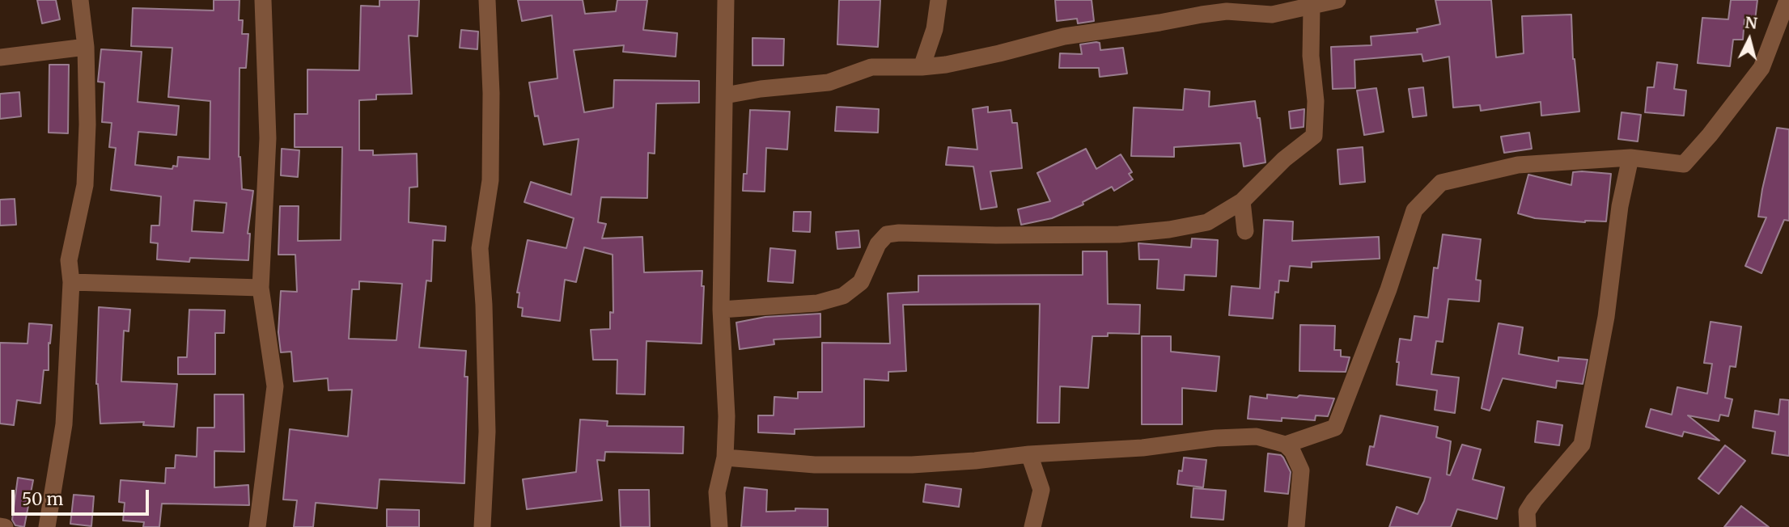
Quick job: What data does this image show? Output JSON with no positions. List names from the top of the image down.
{
  "scale_bar": "50 m",
  "north": "top"
}
